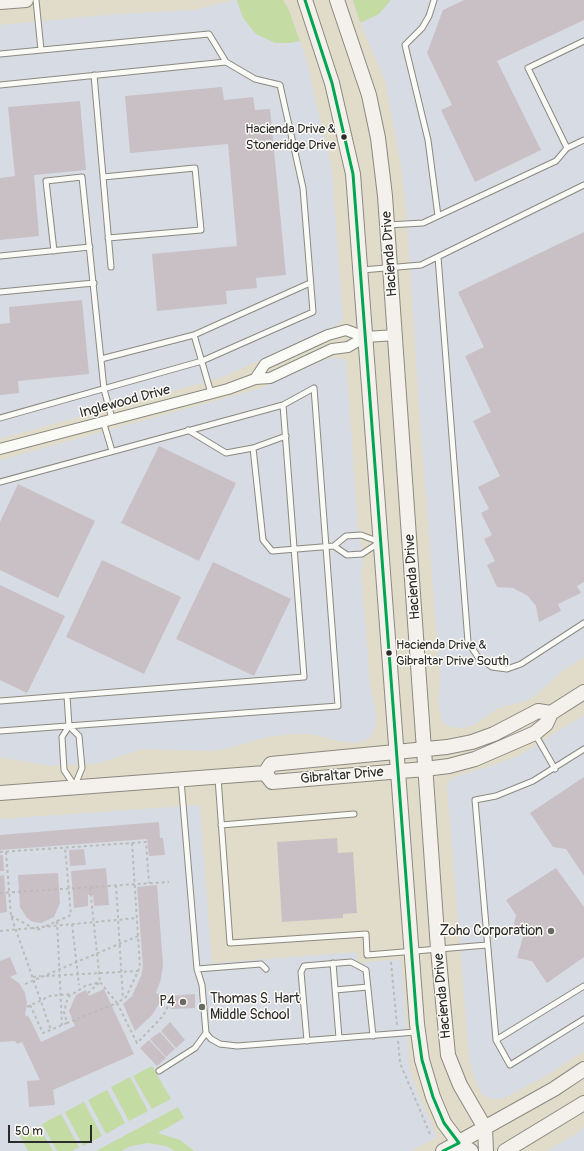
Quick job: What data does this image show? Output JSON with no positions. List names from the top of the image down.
{
  "streets": {
    "main road": ["Hacienda Drive", "Gibraltar Drive"],
    "street": ["Inglewood Drive"]
  },
  "crossings": [
    ["Hacienda Drive", "Inglewood Drive"],
    ["Hacienda Drive", "Gibraltar Drive"]
  ],
  "places": [
    "Hacienda Drive & Stoneridge Drive",
    "Hacienda Drive & Gibraltar Drive South",
    "Zoho Corporation",
    "P4",
    "Thomas S. Hart Middle School"
  ],
  "scale_bar": "50 m"
}
